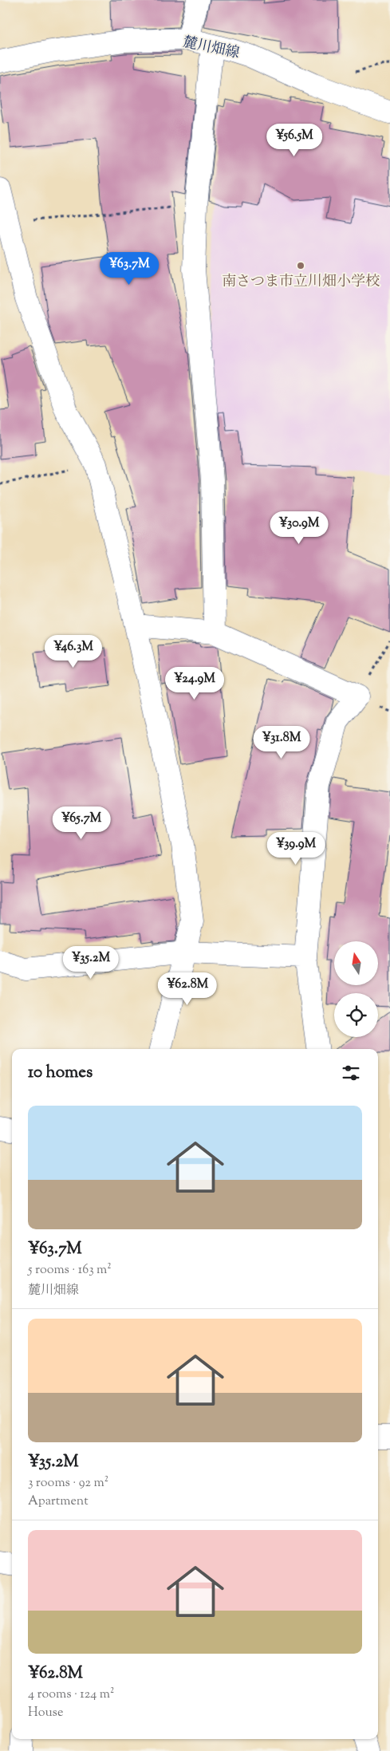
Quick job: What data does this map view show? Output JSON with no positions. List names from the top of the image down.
{
  "streets": {
    "street": ["麓川畑線"]
  },
  "places": ["南さつま市立川畑小学校"],
  "north": "top",
  "page": {
    "price": [
      "¥56.5M",
      "¥63.7M",
      "¥30.9M",
      "¥46.3M",
      "¥24.9M",
      "¥31.8M",
      "¥65.7M",
      "¥39.9M",
      "¥35.2M",
      "¥62.8M"
    ],
    "heading": "10 homes",
    "list": [
      {
        "name": "¥63.7M",
        "note": "5 rooms · 163 m² · 麓川畑線"
      },
      {
        "name": "¥35.2M",
        "note": "3 rooms · 92 m² · Apartment"
      },
      {
        "name": "¥62.8M",
        "note": "4 rooms · 124 m² · House"
      }
    ]
  }
}
